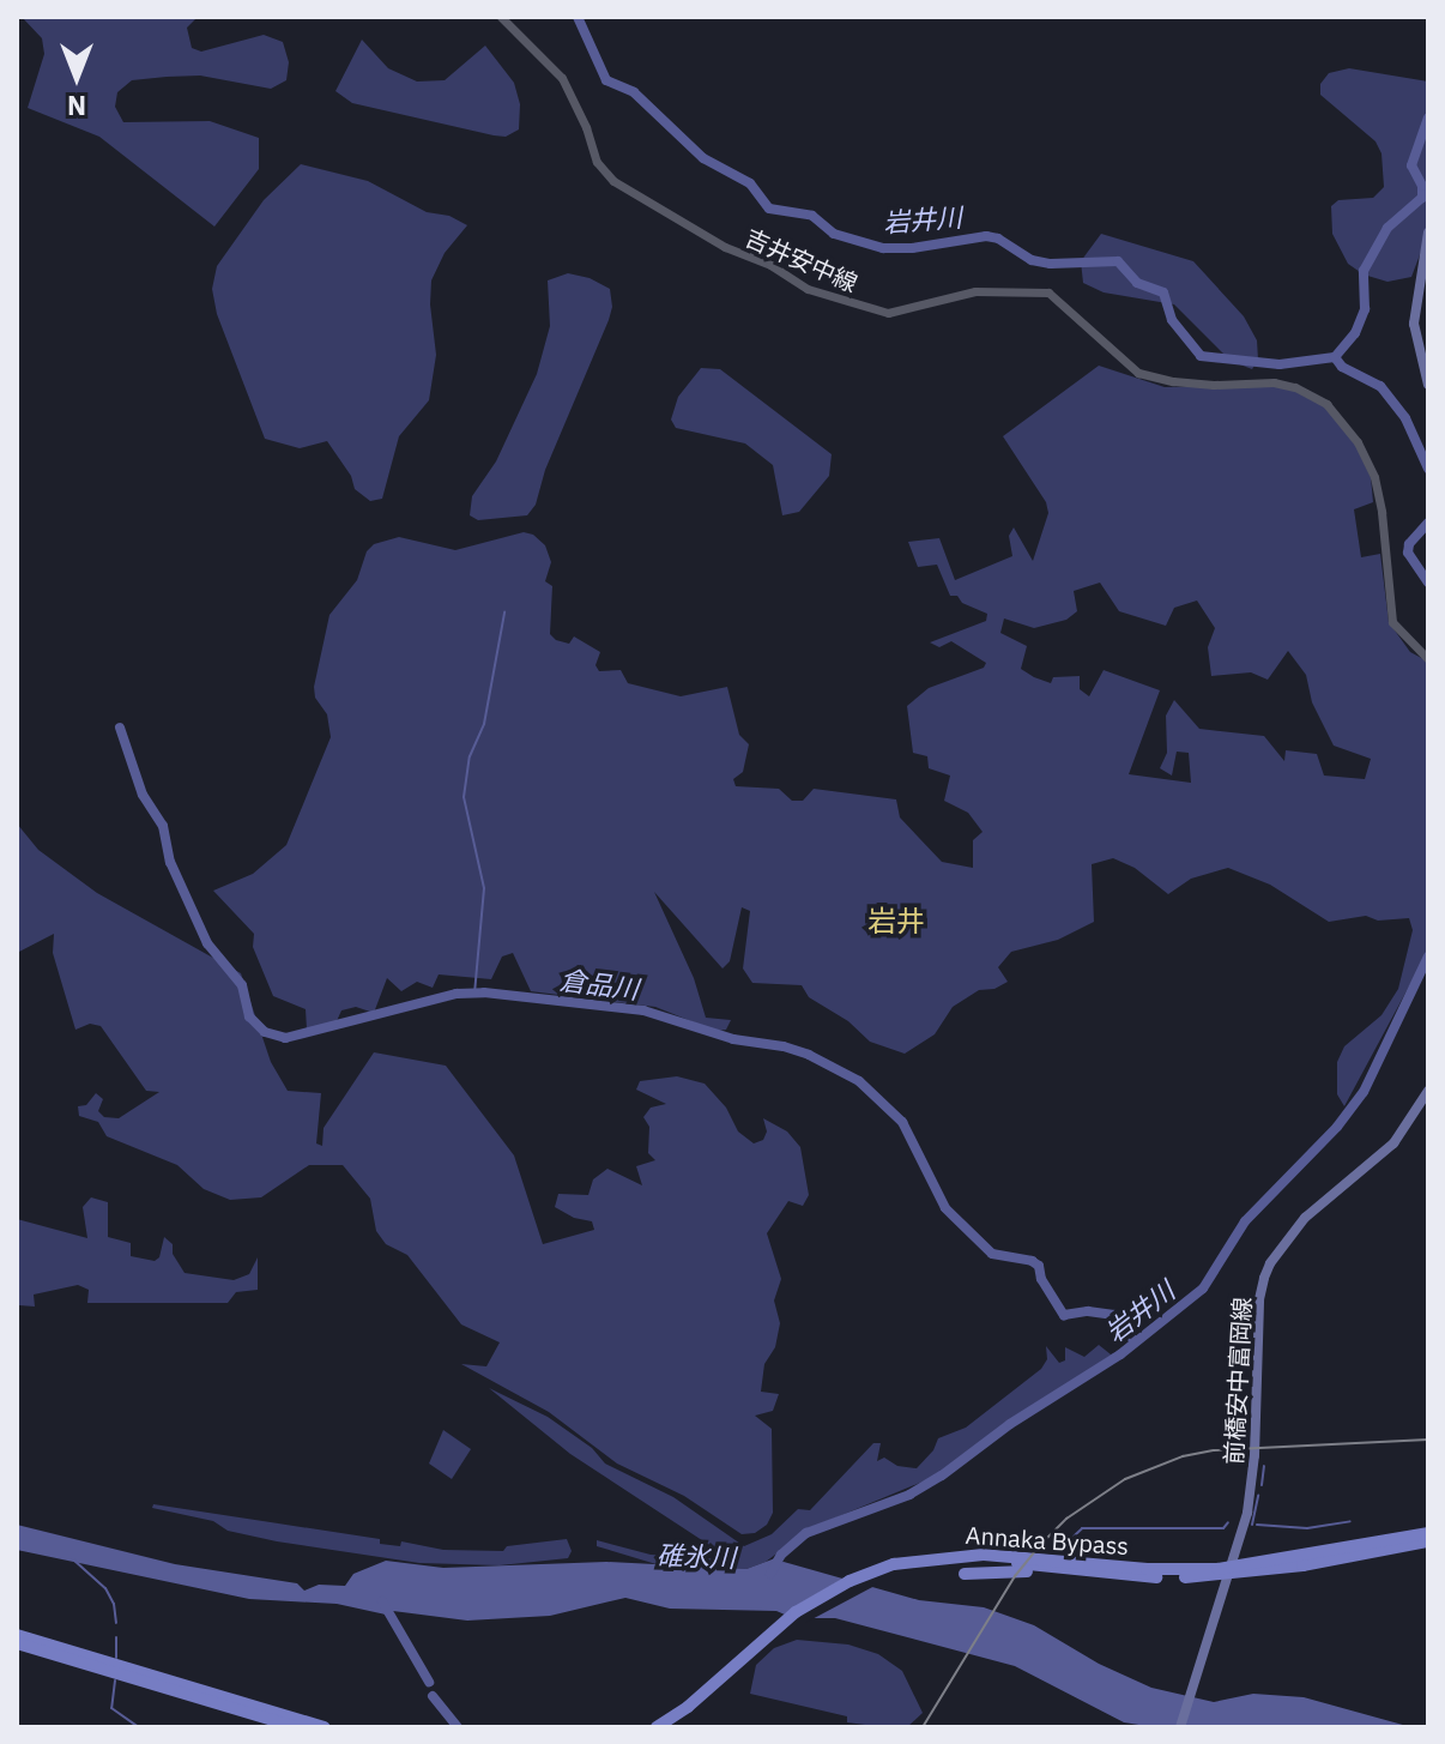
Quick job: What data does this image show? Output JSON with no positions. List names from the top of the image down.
{
  "streets": {
    "highway": ["Annaka Bypass"],
    "main road": ["吉井安中線", "前橋安中富岡線"]
  },
  "crossings": [
    ["前橋安中富岡線", "Annaka Bypass"]
  ],
  "districts": ["岩井"],
  "water": ["岩井川", "倉品川", "碓氷川"],
  "north": "bottom"
}
